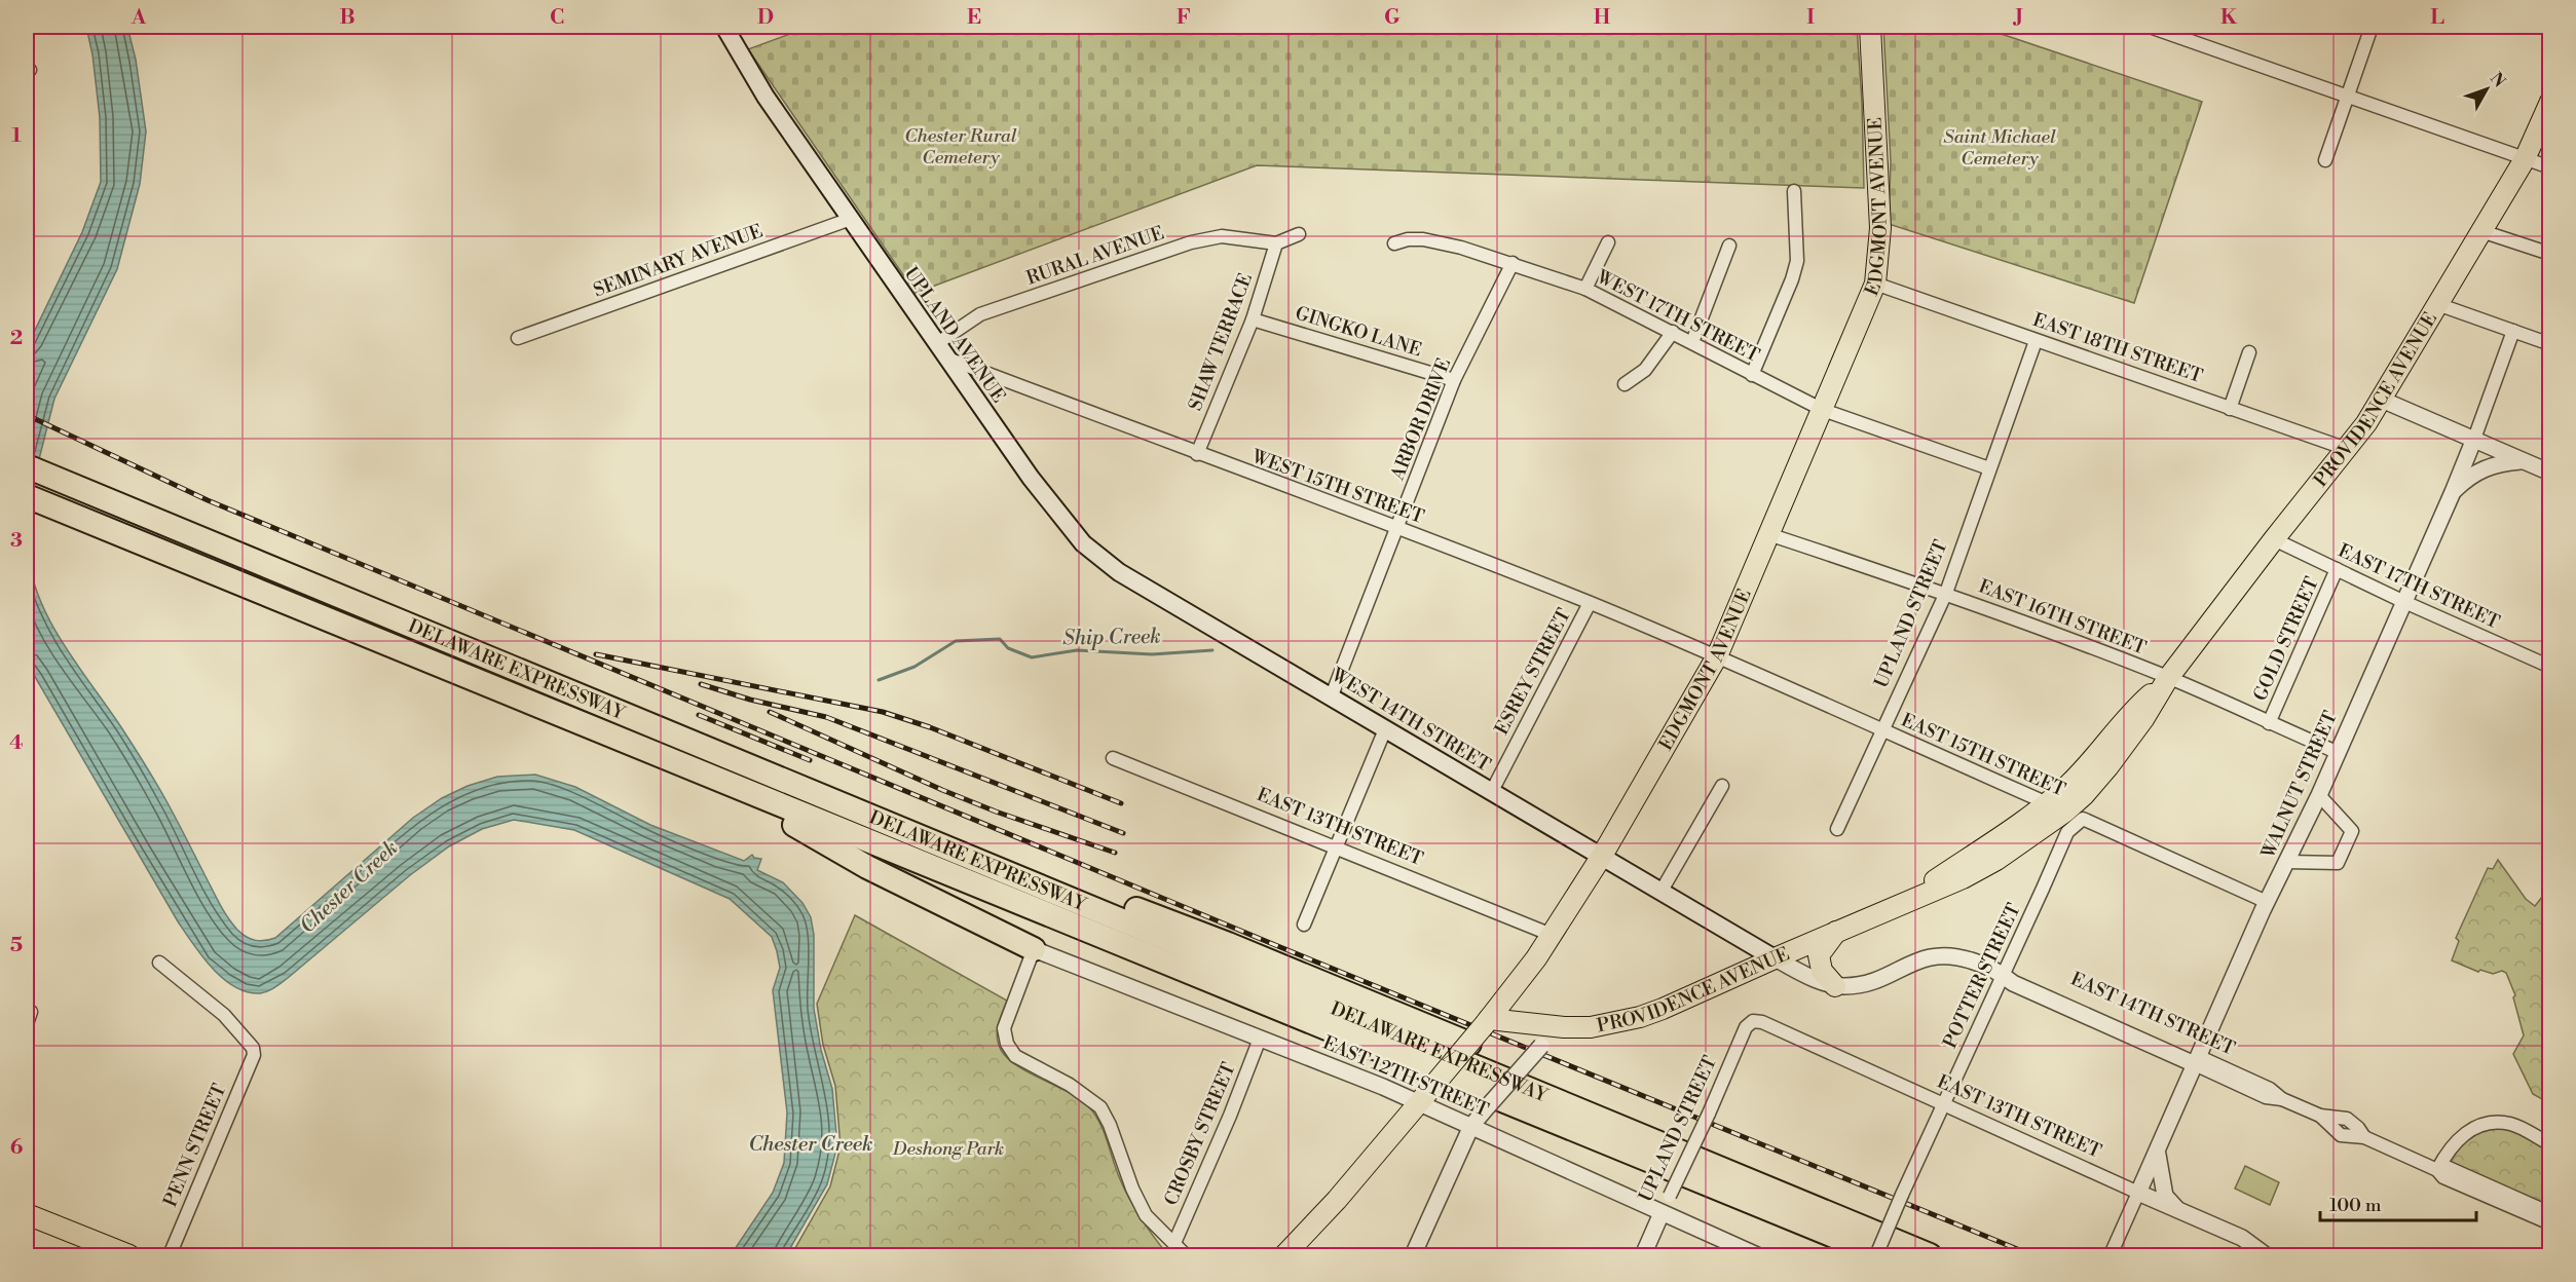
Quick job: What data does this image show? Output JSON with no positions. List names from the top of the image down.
{
  "streets": {
    "highway": ["DELAWARE EXPRESSWAY"],
    "main road": [
      "EDGMONT AVENUE",
      "UPLAND AVENUE",
      "PROVIDENCE AVENUE",
      "WEST 14TH STREET",
      "EAST 14TH STREET"
    ],
    "street": [
      "RURAL AVENUE",
      "SEMINARY AVENUE",
      "WEST 17TH STREET",
      "GINGKO LANE",
      "SHAW TERRACE",
      "EAST 18TH STREET",
      "ARBOR DRIVE",
      "WEST 15TH STREET",
      "EAST 17TH STREET",
      "UPLAND STREET",
      "EAST 16TH STREET",
      "GOLD STREET",
      "ESREY STREET",
      "EAST 15TH STREET",
      "WALNUT STREET",
      "EAST 13TH STREET",
      "POTTER STREET",
      "EAST 12TH STREET",
      "CROSBY STREET",
      "PENN STREET"
    ]
  },
  "crossings": [
    ["EDGMONT AVENUE", "WEST 17TH STREET"],
    ["EDGMONT AVENUE", "EAST 18TH STREET"],
    ["EDGMONT AVENUE", "PROVIDENCE AVENUE"],
    ["EDGMONT AVENUE", "WEST 15TH STREET"],
    ["EDGMONT AVENUE", "EAST 16TH STREET"],
    ["EDGMONT AVENUE", "WEST 14TH STREET"],
    ["EDGMONT AVENUE", "EAST 15TH STREET"],
    ["EDGMONT AVENUE", "EAST 13TH STREET"],
    ["EDGMONT AVENUE", "EAST 14TH STREET"],
    ["EDGMONT AVENUE", "EAST 12TH STREET"],
    ["RURAL AVENUE", "UPLAND AVENUE"],
    ["RURAL AVENUE", "SHAW TERRACE"],
    ["RURAL AVENUE", "WEST 15TH STREET"],
    ["SEMINARY AVENUE", "UPLAND AVENUE"],
    ["WEST 17TH STREET", "ARBOR DRIVE"],
    ["GINGKO LANE", "SHAW TERRACE"],
    ["GINGKO LANE", "ARBOR DRIVE"],
    ["UPLAND AVENUE", "WEST 15TH STREET"],
    ["UPLAND AVENUE", "WEST 14TH STREET"],
    ["SHAW TERRACE", "WEST 15TH STREET"],
    ["EAST 18TH STREET", "PROVIDENCE AVENUE"],
    ["EAST 18TH STREET", "UPLAND STREET"],
    ["PROVIDENCE AVENUE", "EAST 17TH STREET"],
    ["PROVIDENCE AVENUE", "EAST 16TH STREET"],
    ["PROVIDENCE AVENUE", "EAST 15TH STREET"],
    ["PROVIDENCE AVENUE", "POTTER STREET"],
    ["PROVIDENCE AVENUE", "EAST 14TH STREET"],
    ["ARBOR DRIVE", "WEST 15TH STREET"],
    ["ARBOR DRIVE", "WEST 14TH STREET"],
    ["WEST 15TH STREET", "ESREY STREET"],
    ["WEST 15TH STREET", "EAST 15TH STREET"],
    ["EAST 17TH STREET", "GOLD STREET"],
    ["EAST 17TH STREET", "WALNUT STREET"],
    ["UPLAND STREET", "EAST 16TH STREET"],
    ["UPLAND STREET", "EAST 15TH STREET"],
    ["UPLAND STREET", "EAST 13TH STREET"],
    ["UPLAND STREET", "EAST 12TH STREET"],
    ["EAST 16TH STREET", "GOLD STREET"],
    ["EAST 16TH STREET", "WALNUT STREET"],
    ["ESREY STREET", "WEST 14TH STREET"],
    ["WEST 14TH STREET", "EAST 14TH STREET"],
    ["EAST 15TH STREET", "WALNUT STREET"],
    ["EAST 15TH STREET", "POTTER STREET"],
    ["WALNUT STREET", "EAST 13TH STREET"],
    ["WALNUT STREET", "EAST 14TH STREET"],
    ["EAST 13TH STREET", "POTTER STREET"],
    ["POTTER STREET", "EAST 14TH STREET"],
    ["EAST 12TH STREET", "CROSBY STREET"]
  ],
  "water": ["Ship Creek", "Chester Creek"],
  "parks": ["Chester Rural Cemetery", "Saint Michael Cemetery", "Deshong Park"],
  "scale_bar": "100 m",
  "north": "top right",
  "grid": {
    "columns": [
      "A",
      "B",
      "C",
      "D",
      "E",
      "F",
      "G",
      "H",
      "I",
      "J",
      "K",
      "L"
    ],
    "rows": [
      "1",
      "2",
      "3",
      "4",
      "5",
      "6"
    ]
  }
}
